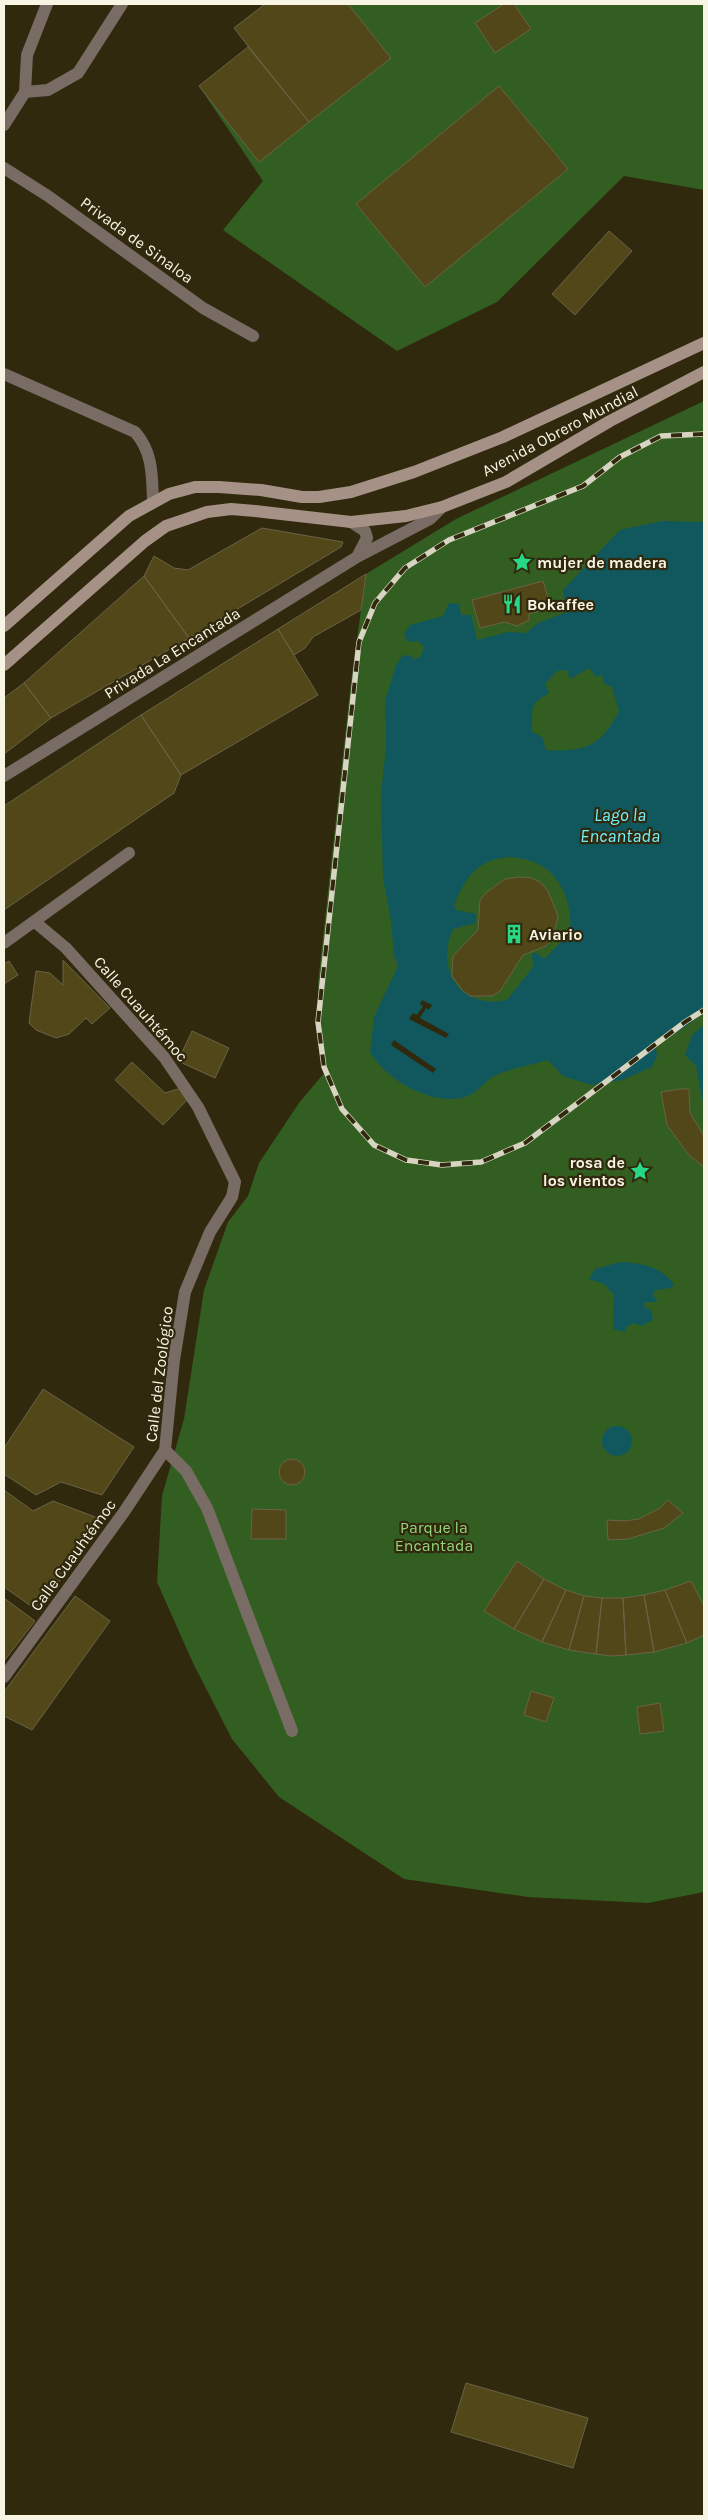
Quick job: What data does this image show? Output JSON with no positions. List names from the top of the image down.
{
  "streets": {
    "main road": ["Avenida Obrero Mundial"],
    "street": [
      "Privada de Sinaloa",
      "Privada La Encantada",
      "Calle Cuauhtémoc",
      "Calle del Zoológico"
    ]
  },
  "crossings": [
    ["Avenida Obrero Mundial", "Privada La Encantada"],
    ["Calle Cuauhtémoc", "Calle del Zoológico"]
  ],
  "water": ["Lago la Encantada"],
  "parks": ["Parque la Encantada"],
  "places": {
    "place": ["mujer de madera", "rosa de los vientos"],
    "restaurant": ["Bokaffee"],
    "building": ["Aviario"]
  }
}
